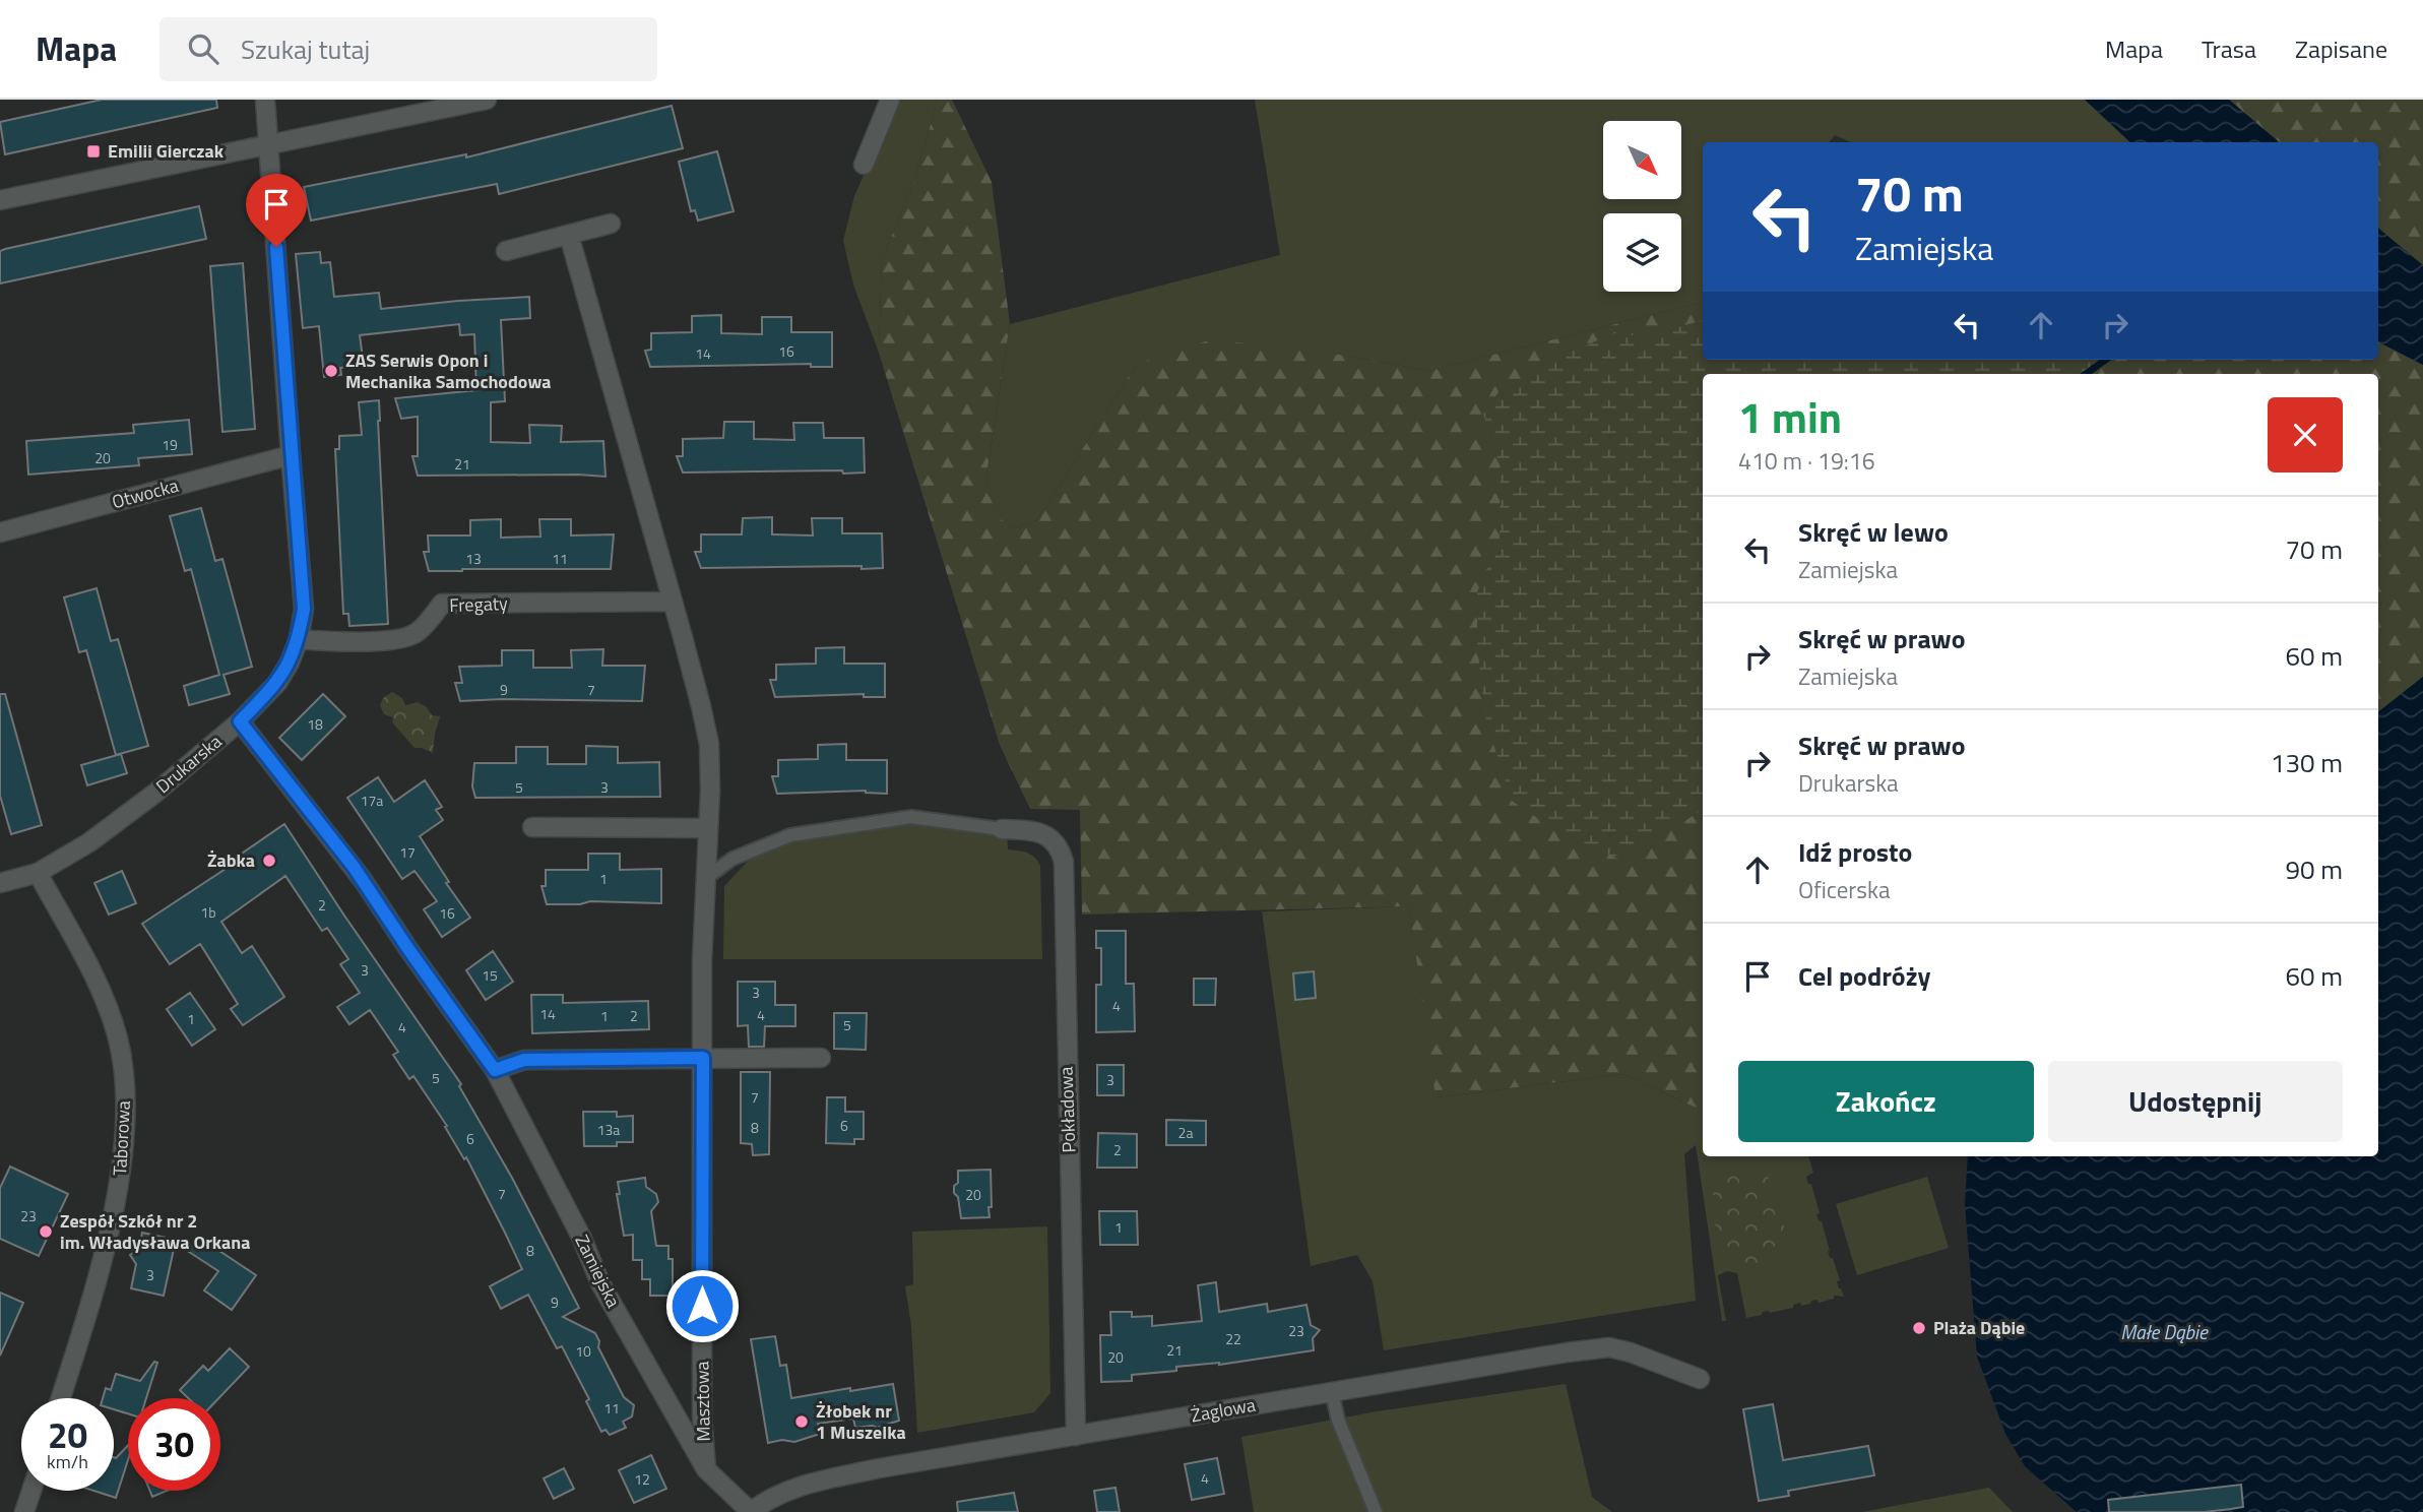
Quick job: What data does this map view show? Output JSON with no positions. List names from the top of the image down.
{
  "streets": {
    "street": [
      "Otwocka",
      "Fregaty",
      "Drukarska",
      "Pokładowa",
      "Taborowa",
      "Zamiejska",
      "Masztowa",
      "Żaglowa"
    ]
  },
  "crossings": [
    ["Otwocka", "Drukarska"],
    ["Fregaty", "Drukarska"],
    ["Drukarska", "Taborowa"],
    ["Drukarska", "Zamiejska"],
    ["Pokładowa", "Żaglowa"],
    ["Zamiejska", "Masztowa"]
  ],
  "water": ["Małe Dąbie"],
  "places": {
    "transit": ["Emilii Gierczak"],
    "other": [
      "ZAS Serwis Opon i Mechanika Samochodowa",
      "Żabka",
      "Zespół Szkół nr 2 im. Władysława Orkana",
      "Plaża Dąbie",
      "Żłobek nr 1 Muszelka"
    ]
  },
  "house_numbers": [
    "16",
    "14",
    "19",
    "20",
    "21",
    "13",
    "11",
    "9",
    "7",
    "18",
    "5",
    "3",
    "17a",
    "17",
    "1",
    "2",
    "1b",
    "16",
    "3",
    "15",
    "3",
    "4",
    "14",
    "4",
    "1",
    "2",
    "1",
    "5",
    "4",
    "5",
    "3",
    "7",
    "6",
    "8",
    "13a",
    "2a",
    "6",
    "2",
    "7",
    "20",
    "23",
    "1",
    "8",
    "3",
    "9",
    "23",
    "22",
    "21",
    "10",
    "20",
    "11",
    "4",
    "12"
  ],
  "north": "bottom right",
  "page": {
    "header": "Mapa",
    "search": "Szukaj tutaj",
    "nav": ["Mapa", "Trasa", "Zapisane"],
    "turn": ["70 m", "Zamiejska"],
    "heading": ["1 min", "410 m · 19:16"],
    "list": [
      {
        "name": "Skręć w lewo",
        "note": "Zamiejska",
        "value": "70 m"
      },
      {
        "name": "Skręć w prawo",
        "note": "Zamiejska",
        "value": "60 m"
      },
      {
        "name": "Skręć w prawo",
        "note": "Drukarska",
        "value": "130 m"
      },
      {
        "name": "Idź prosto",
        "note": "Oficerska",
        "value": "90 m"
      },
      {
        "name": "Cel podróży",
        "value": "60 m"
      }
    ],
    "buttons": ["Zakończ", "Udostępnij"],
    "speed": "20 km/h",
    "limit": "30"
  }
}
